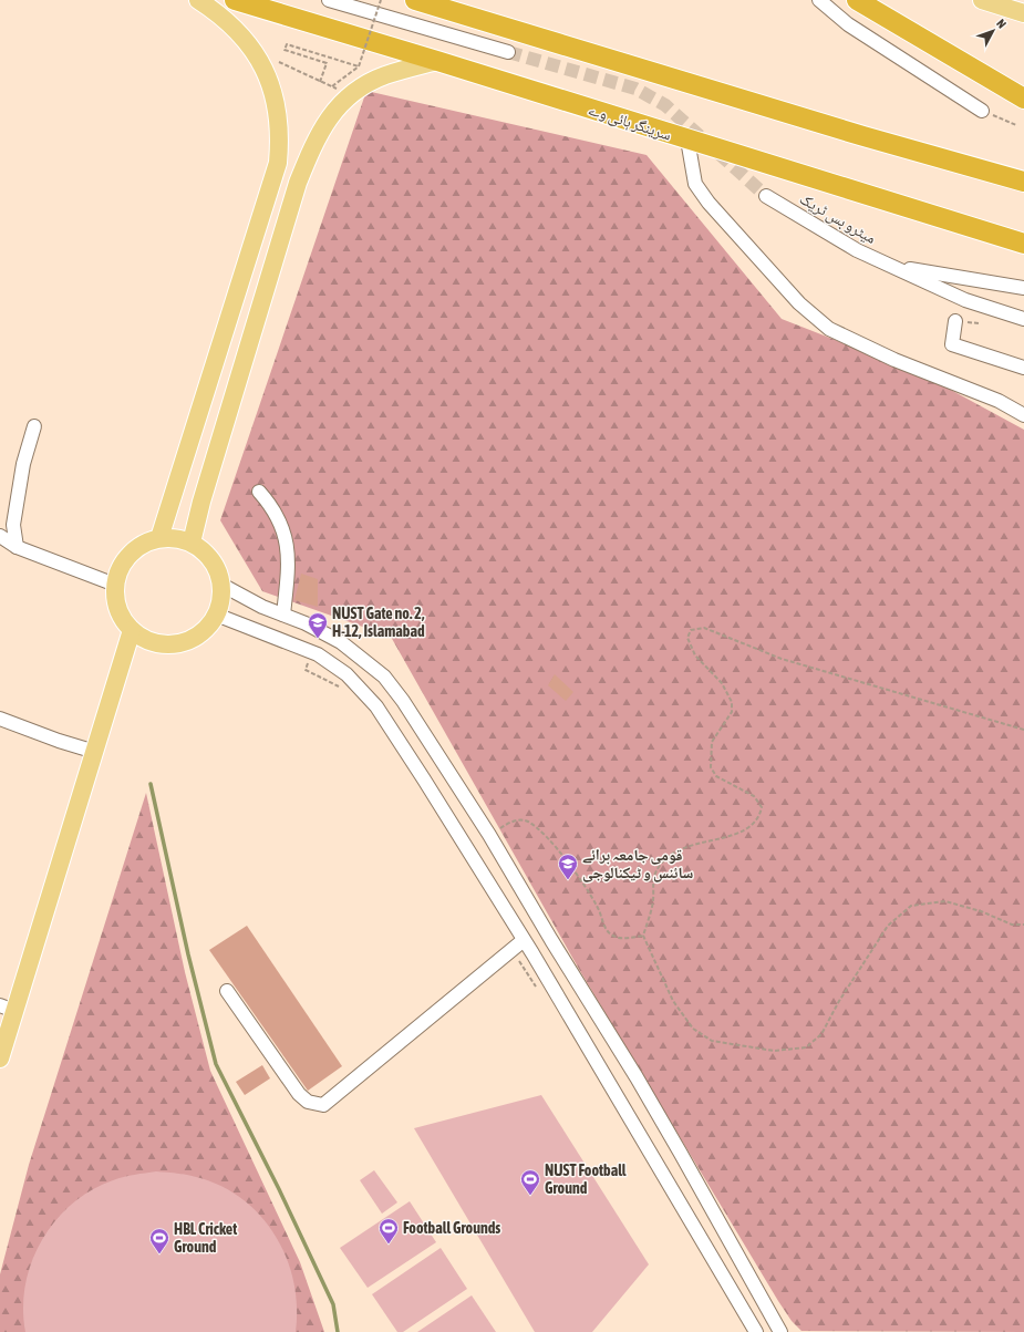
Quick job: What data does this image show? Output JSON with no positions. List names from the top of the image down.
{
  "streets": {
    "highway": ["سرینگر ہائی وے"],
    "street": ["میٹرو بس ٹریک"]
  },
  "places": {
    "school or university": ["NUST Gate no. 2, H-12, Islamabad", "قومی جامعہ برائے سائنس و ٹیکنالوجی"],
    "sports": ["NUST Football Ground", "Football Grounds", "HBL Cricket Ground"]
  },
  "north": "top right"
}
